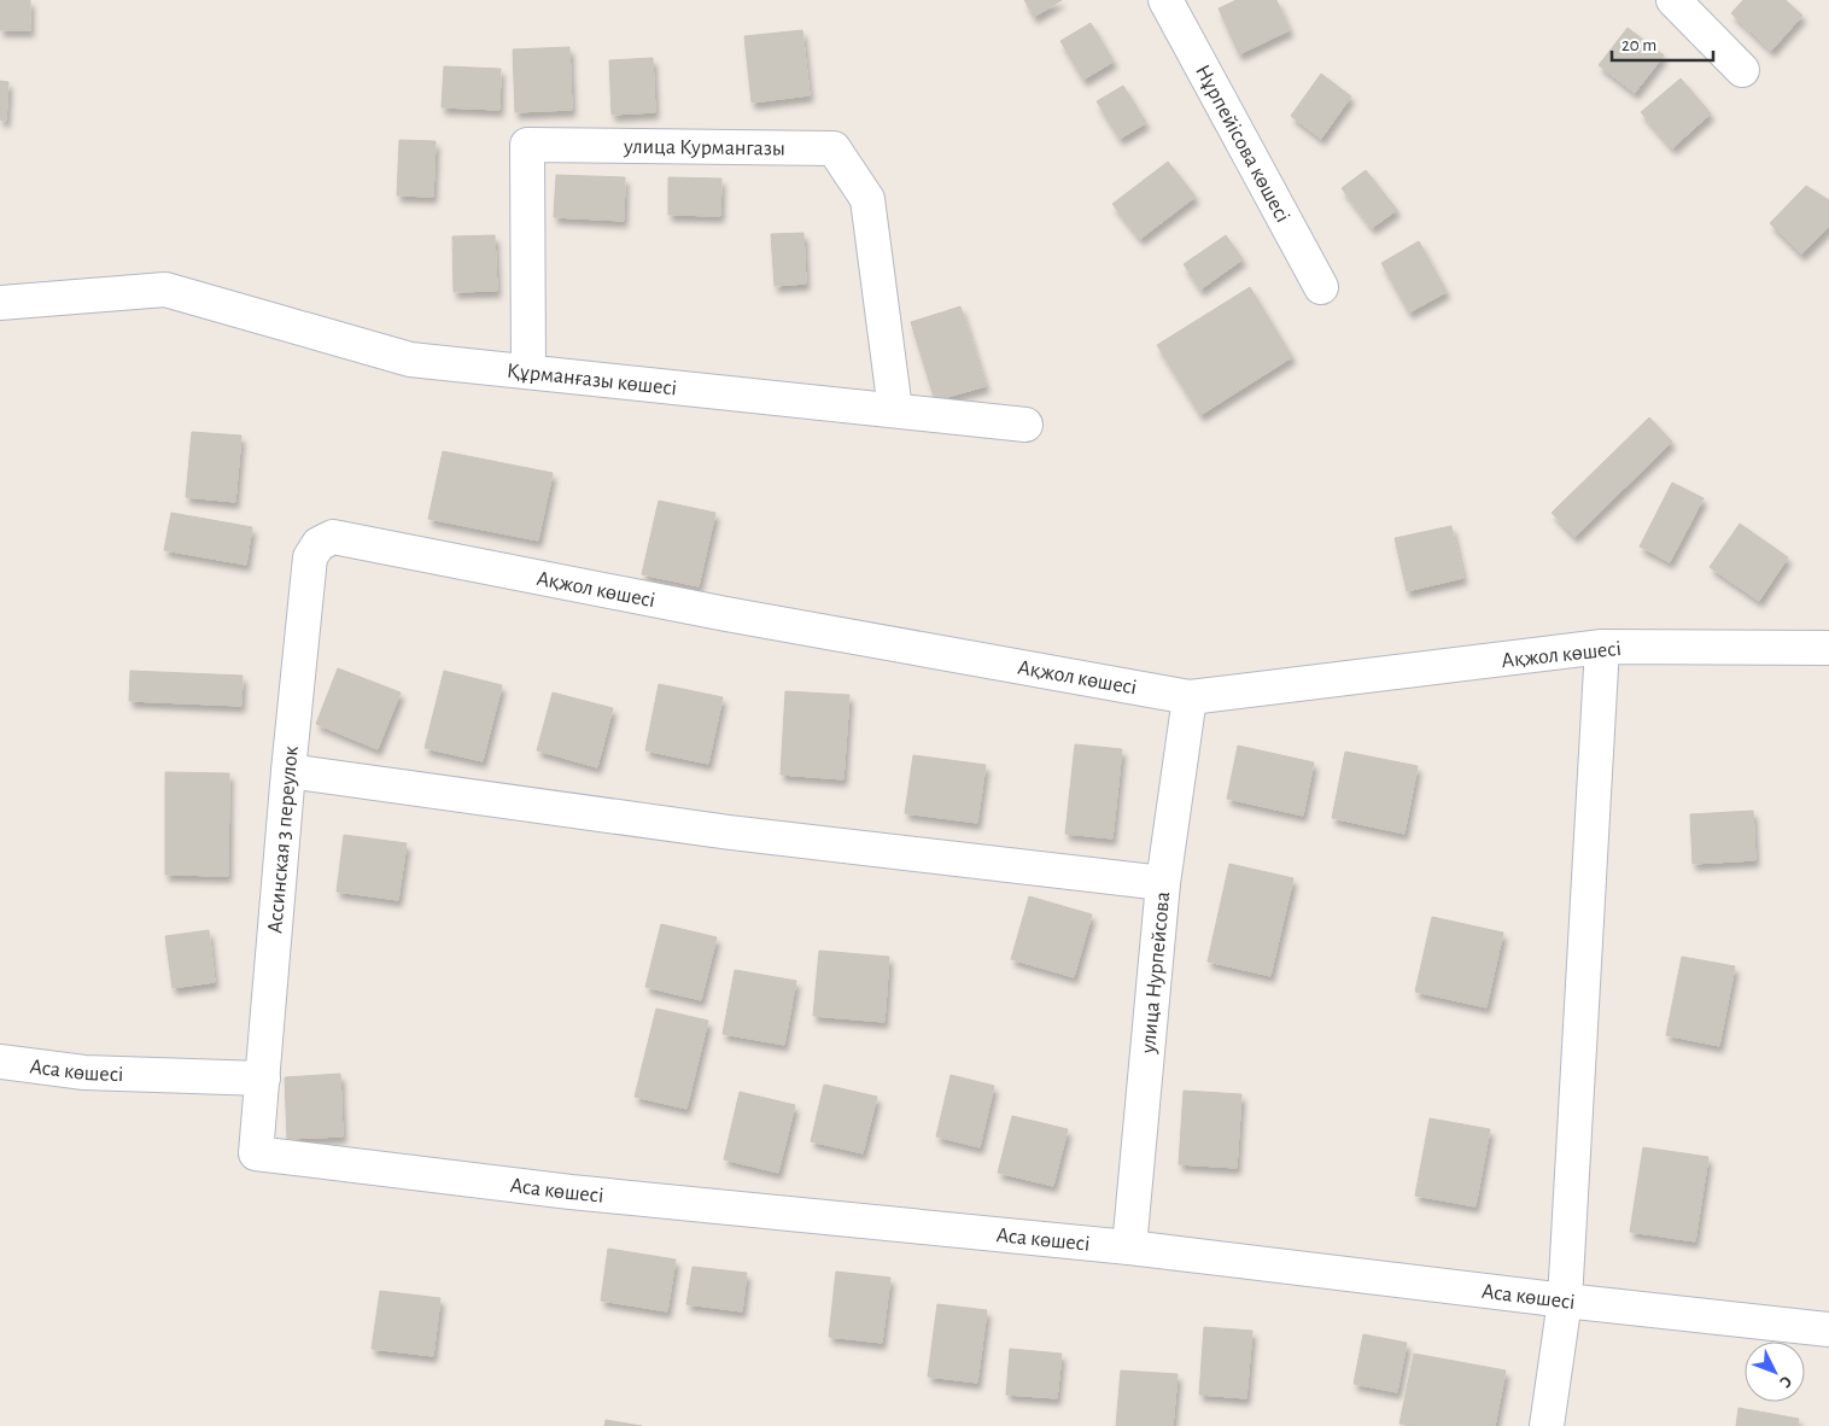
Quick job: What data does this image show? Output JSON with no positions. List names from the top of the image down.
{
  "streets": {
    "street": [
      "Нұрпейісова көшесі",
      "улица Курмангазы",
      "Құрманғазы көшесі",
      "Ақжол көшесі",
      "Ассинская 3 переулок",
      "улица Нурпейсова",
      "Аса көшесі"
    ]
  },
  "crossings": [
    ["улица Курмангазы", "Құрманғазы көшесі"],
    ["Ақжол көшесі", "Ассинская 3 переулок"],
    ["Ақжол көшесі", "улица Нурпейсова"],
    ["Ассинская 3 переулок", "Аса көшесі"],
    ["улица Нурпейсова", "Аса көшесі"]
  ],
  "scale_bar": "20 m",
  "north": "bottom right"
}
